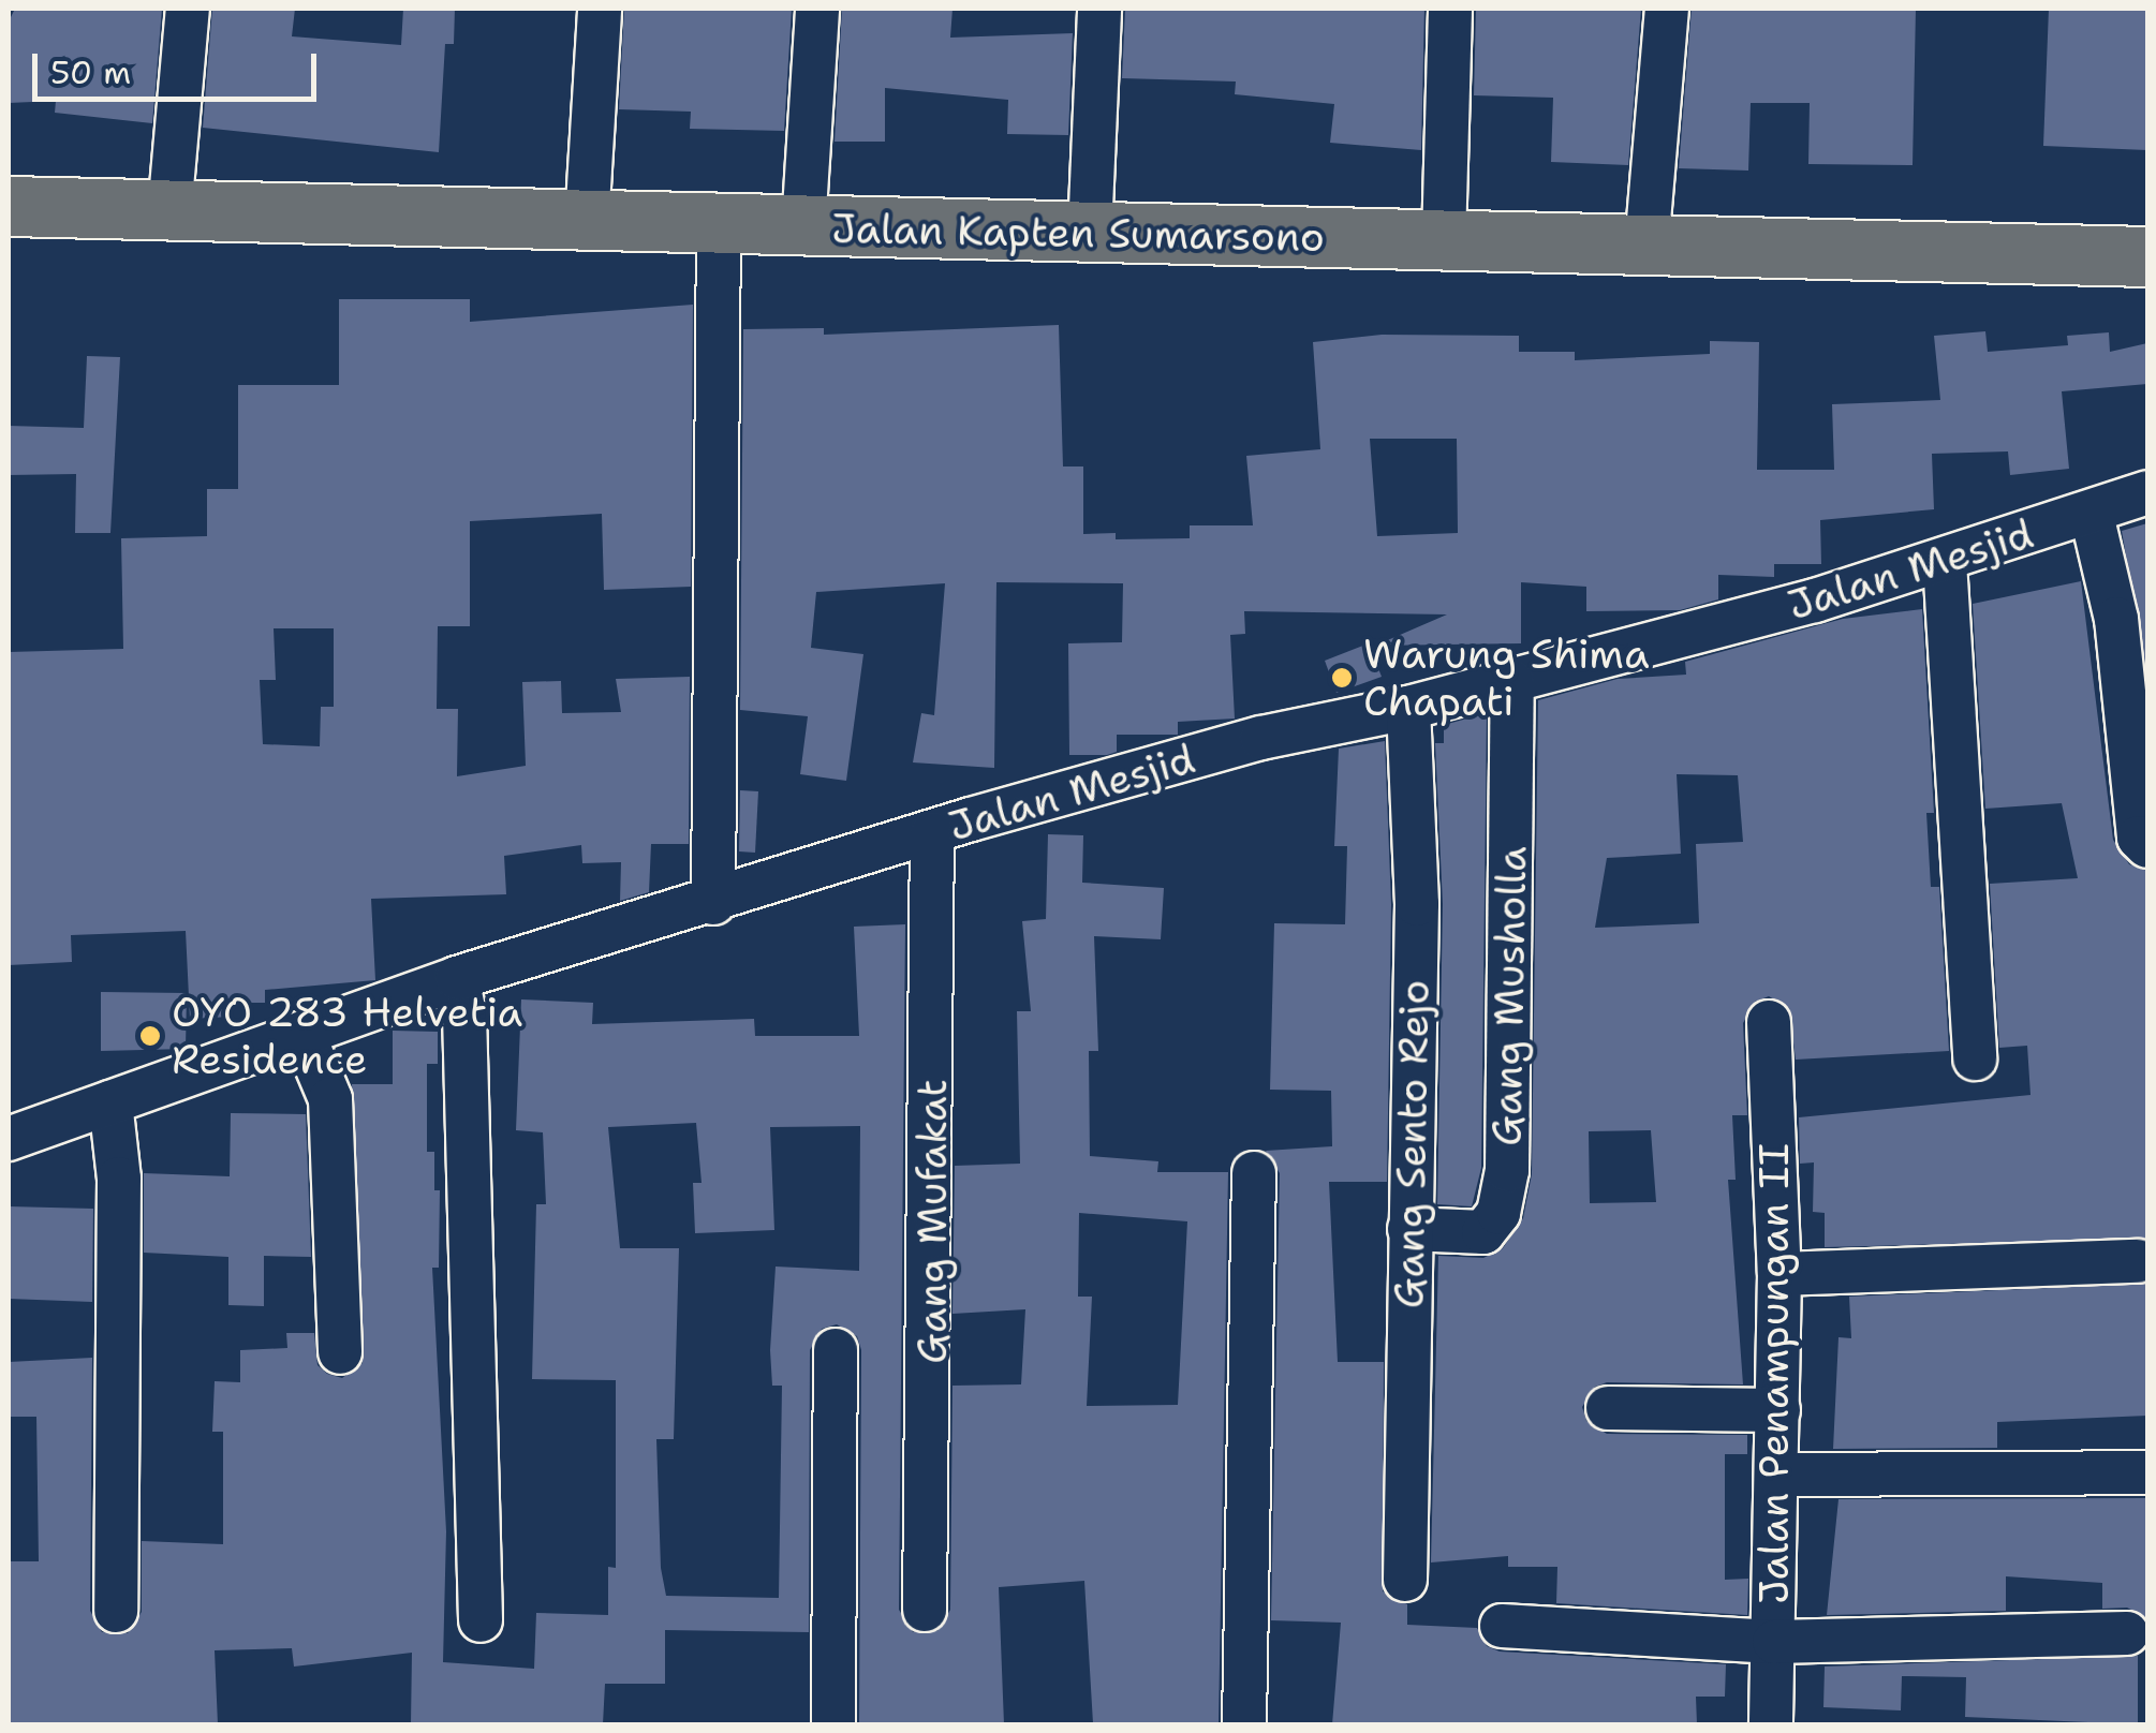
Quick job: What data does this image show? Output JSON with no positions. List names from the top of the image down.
{
  "streets": {
    "highway": ["Jalan Kapten Sumarsono"],
    "street": [
      "Jalan Mesjid",
      "Gang Musholla",
      "Gang Sento Rejo",
      "Gang Mufakat",
      "Jalan Penampungan II"
    ]
  },
  "crossings": [
    ["Jalan Mesjid", "Gang Musholla"],
    ["Jalan Mesjid", "Gang Sento Rejo"],
    ["Jalan Mesjid", "Gang Mufakat"],
    ["Gang Musholla", "Gang Sento Rejo"]
  ],
  "places": ["Warung Shima Chapati", "OYO 283 Helvetia Residence"],
  "scale_bar": "50 m"
}
